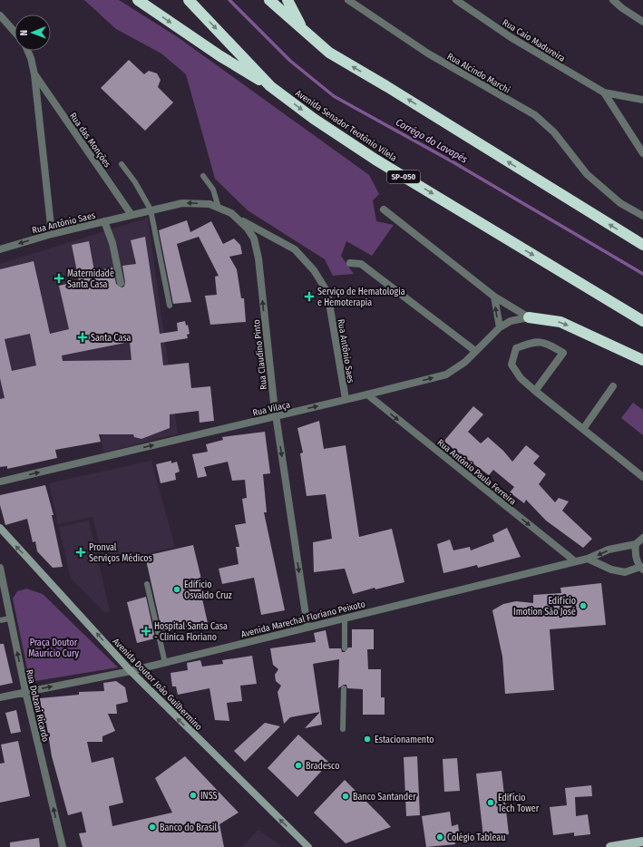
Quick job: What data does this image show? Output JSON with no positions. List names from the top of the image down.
{
  "streets": {
    "highway": ["Avenida Senador Teotônio Vilela", "SP-050"],
    "main road": ["Avenida Doutor João Guilhermino"],
    "street": [
      "Rua Caio Madureira",
      "Rua Alcindo Marchi",
      "Rua das Monções",
      "Rua Antônio Saes",
      "Rua Claudino Pinto",
      "Rua Vilaça",
      "Rua Antônio Paula Ferreira",
      "Avenida Marechal Floriano Peixoto",
      "Rua Dolzani Ricardo"
    ]
  },
  "crossings": [
    ["Rua das Monções", "Rua Antônio Saes"],
    ["Rua das Monções", "Rua Claudino Pinto"],
    ["Rua Antônio Saes", "Rua Claudino Pinto"],
    ["Rua Antônio Saes", "Rua Vilaça"],
    ["Rua Claudino Pinto", "Rua Vilaça"],
    ["Rua Claudino Pinto", "Avenida Marechal Floriano Peixoto"],
    ["Rua Vilaça", "Rua Antônio Paula Ferreira"],
    ["Rua Antônio Paula Ferreira", "Avenida Marechal Floriano Peixoto"],
    ["Avenida Marechal Floriano Peixoto", "Avenida Doutor João Guilhermino"],
    ["Avenida Marechal Floriano Peixoto", "Rua Dolzani Ricardo"]
  ],
  "one_way": [
    "Rua Vilaça",
    "Rua Antônio Paula Ferreira",
    "Avenida Doutor João Guilhermino",
    "Rua Dolzani Ricardo"
  ],
  "water": ["Corrégo do Lavapés"],
  "parks": ["Praça Doutor Maurício Cury"],
  "places": {
    "health": [
      "Maternidade Santa Casa",
      "Serviço de Hematologia e Hemoterapia",
      "Santa Casa",
      "Pronval Serviços Médicos",
      "Hospital Santa Casa - Clinica Floriano"
    ],
    "other": [
      "Edifício Osvaldo Cruz",
      "Edifício Imotion São José",
      "Estacionamento",
      "Bradesco",
      "INSS",
      "Banco Santander",
      "Edifício Tech Tower",
      "Banco do Brasil",
      "Colégio Tableau"
    ]
  },
  "north": "left"
}
